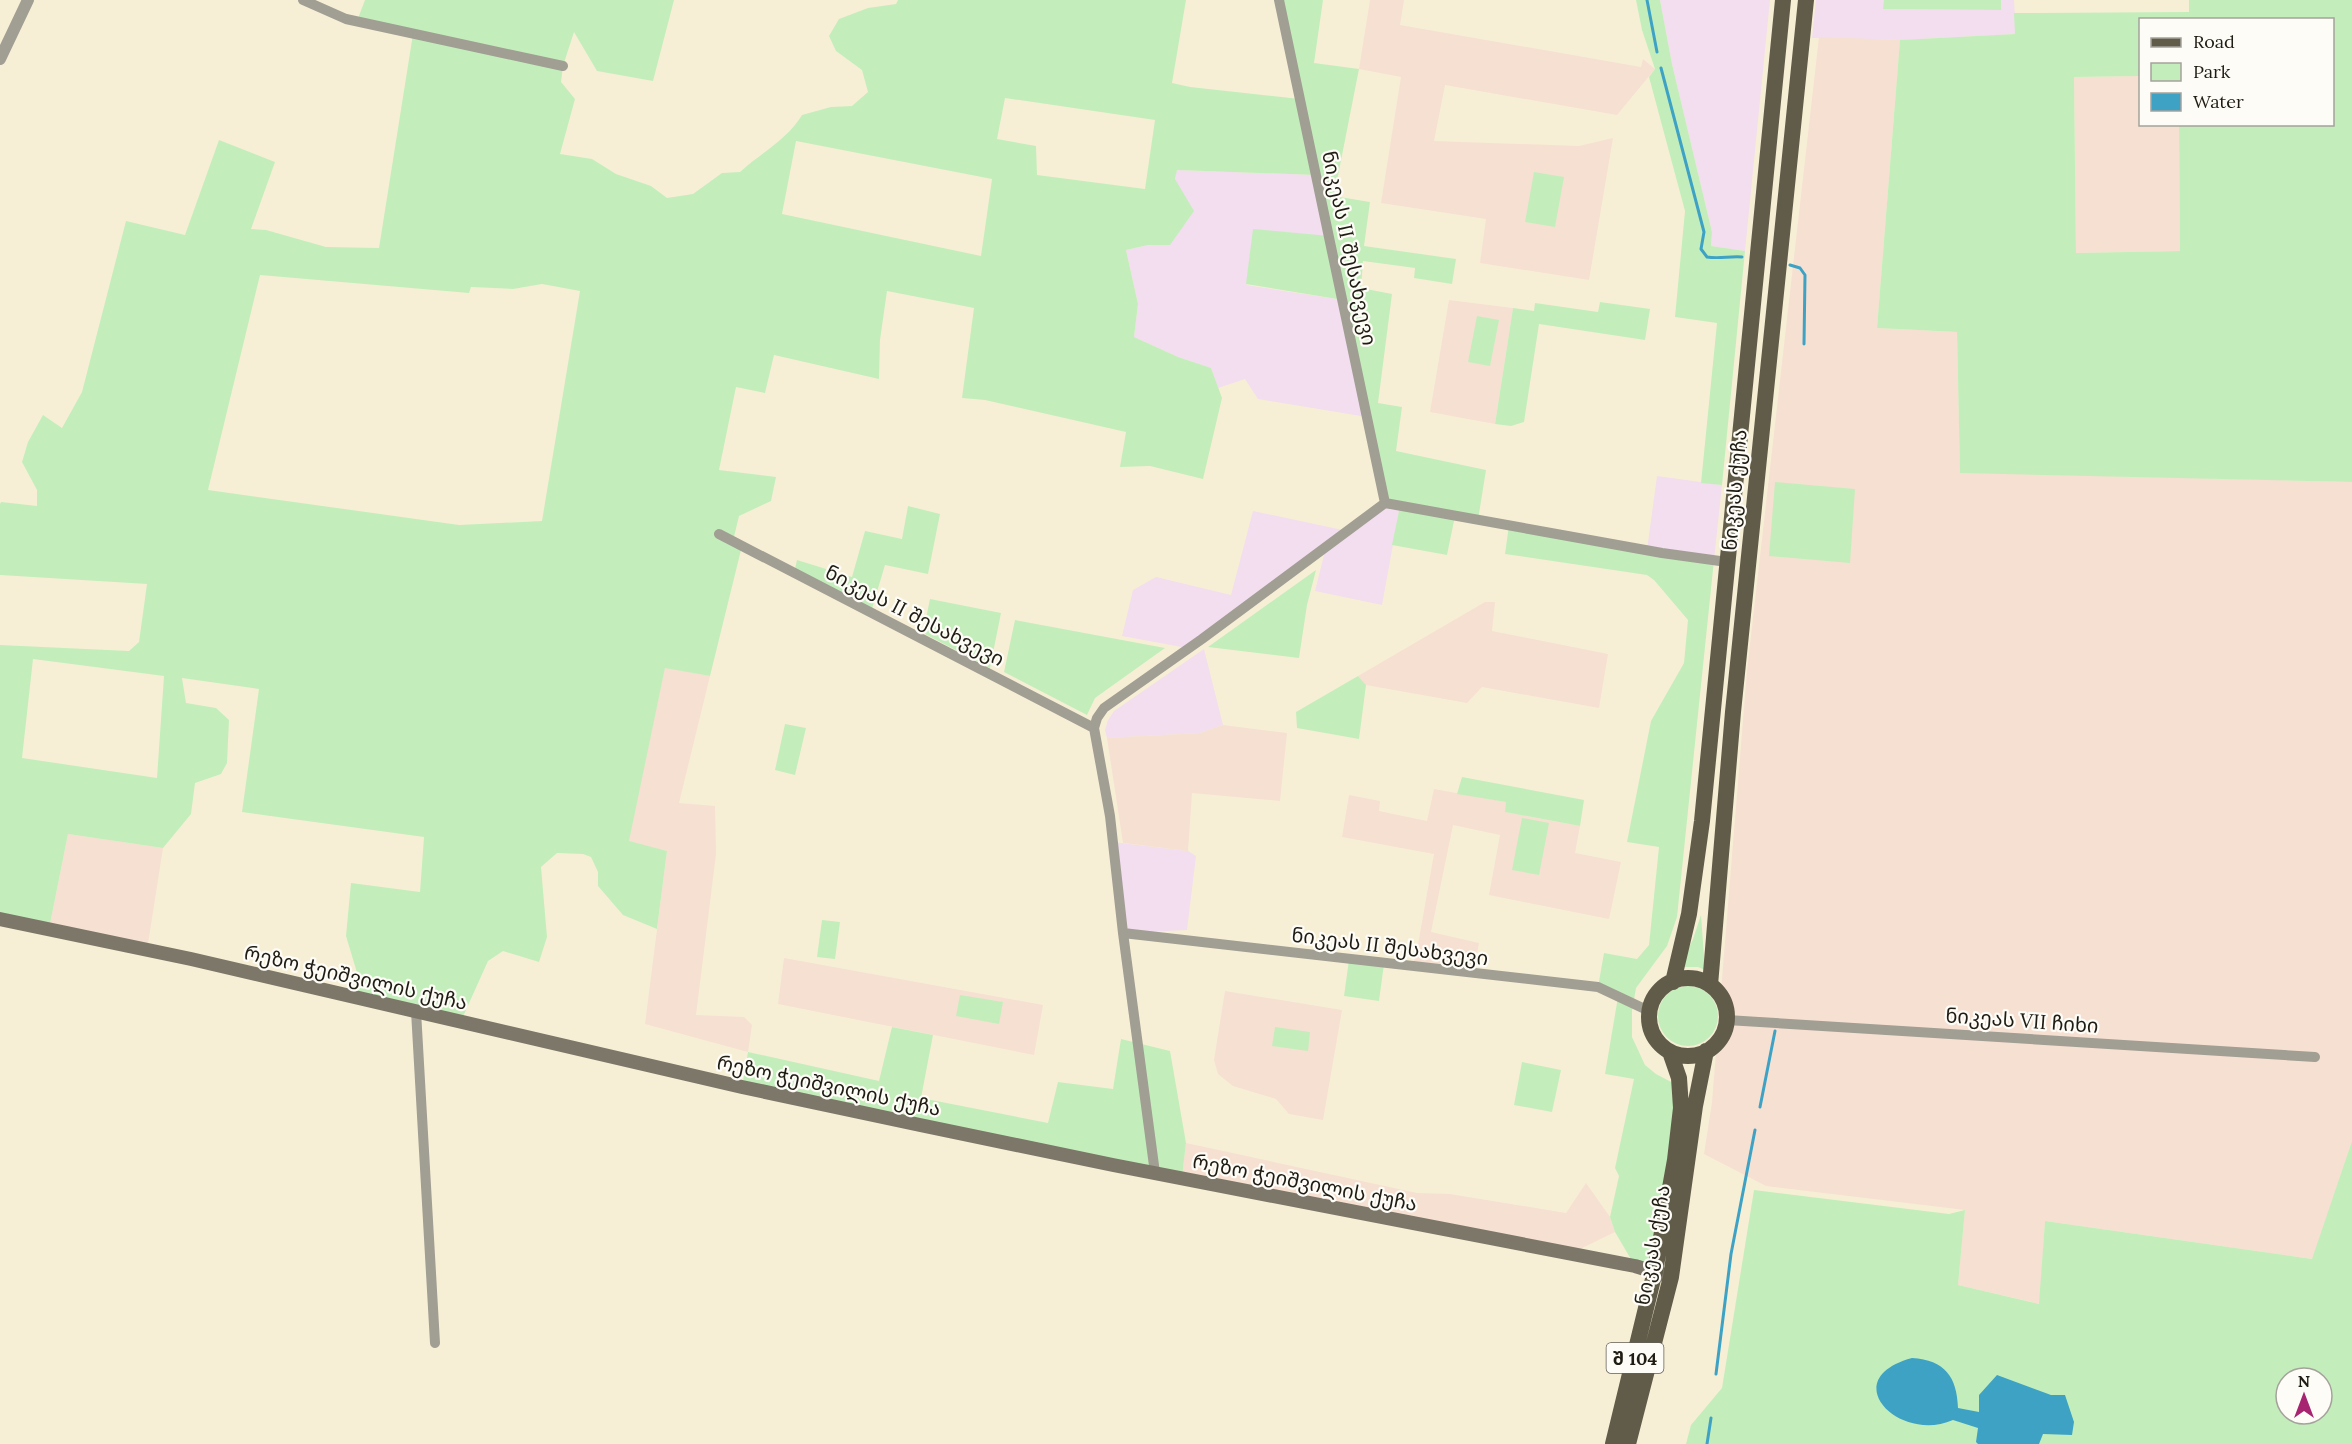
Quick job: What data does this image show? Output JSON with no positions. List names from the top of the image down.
{
  "streets": {
    "main road": ["ნიკეას ქუჩა", "რეზო ჭეიშვილის ქუჩა", "შ 104"],
    "street": ["ნიკეას II შესახვევი", "ნიკეას VII ჩიხი"]
  },
  "crossings": [
    ["ნიკეას II შესახვევი", "ნიკეას ქუჩა"],
    ["ნიკეას II შესახვევი", "ნიკეას VII ჩიხი"],
    ["ნიკეას ქუჩა", "რეზო ჭეიშვილის ქუჩა"],
    ["ნიკეას ქუჩა", "ნიკეას VII ჩიხი"]
  ],
  "legend": ["Road", "Park", "Water"],
  "north": "top"
}
